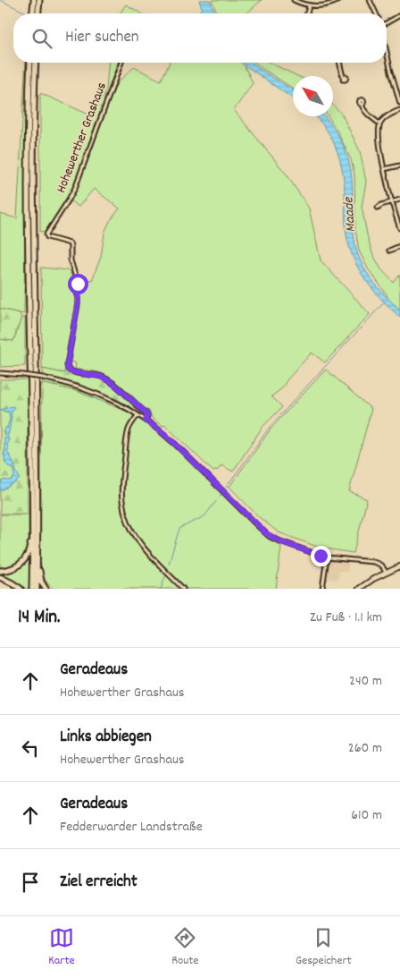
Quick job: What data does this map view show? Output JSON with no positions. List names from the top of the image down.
{
  "streets": {
    "street": ["Hohewerther Grashaus"]
  },
  "water": ["Maade"],
  "north": "top left",
  "page": {
    "search": "Hier suchen",
    "heading": ["14 Min.", "Zu Fuß · 1.1 km"],
    "list": [
      ["Geradeaus", "Hohewerther Grashaus", "240 m"],
      ["Links abbiegen", "Hohewerther Grashaus", "260 m"],
      ["Geradeaus", "Fedderwarder Landstraße", "610 m"],
      "Ziel erreicht"
    ],
    "nav": ["Karte", "Route", "Gespeichert"]
  }
}
